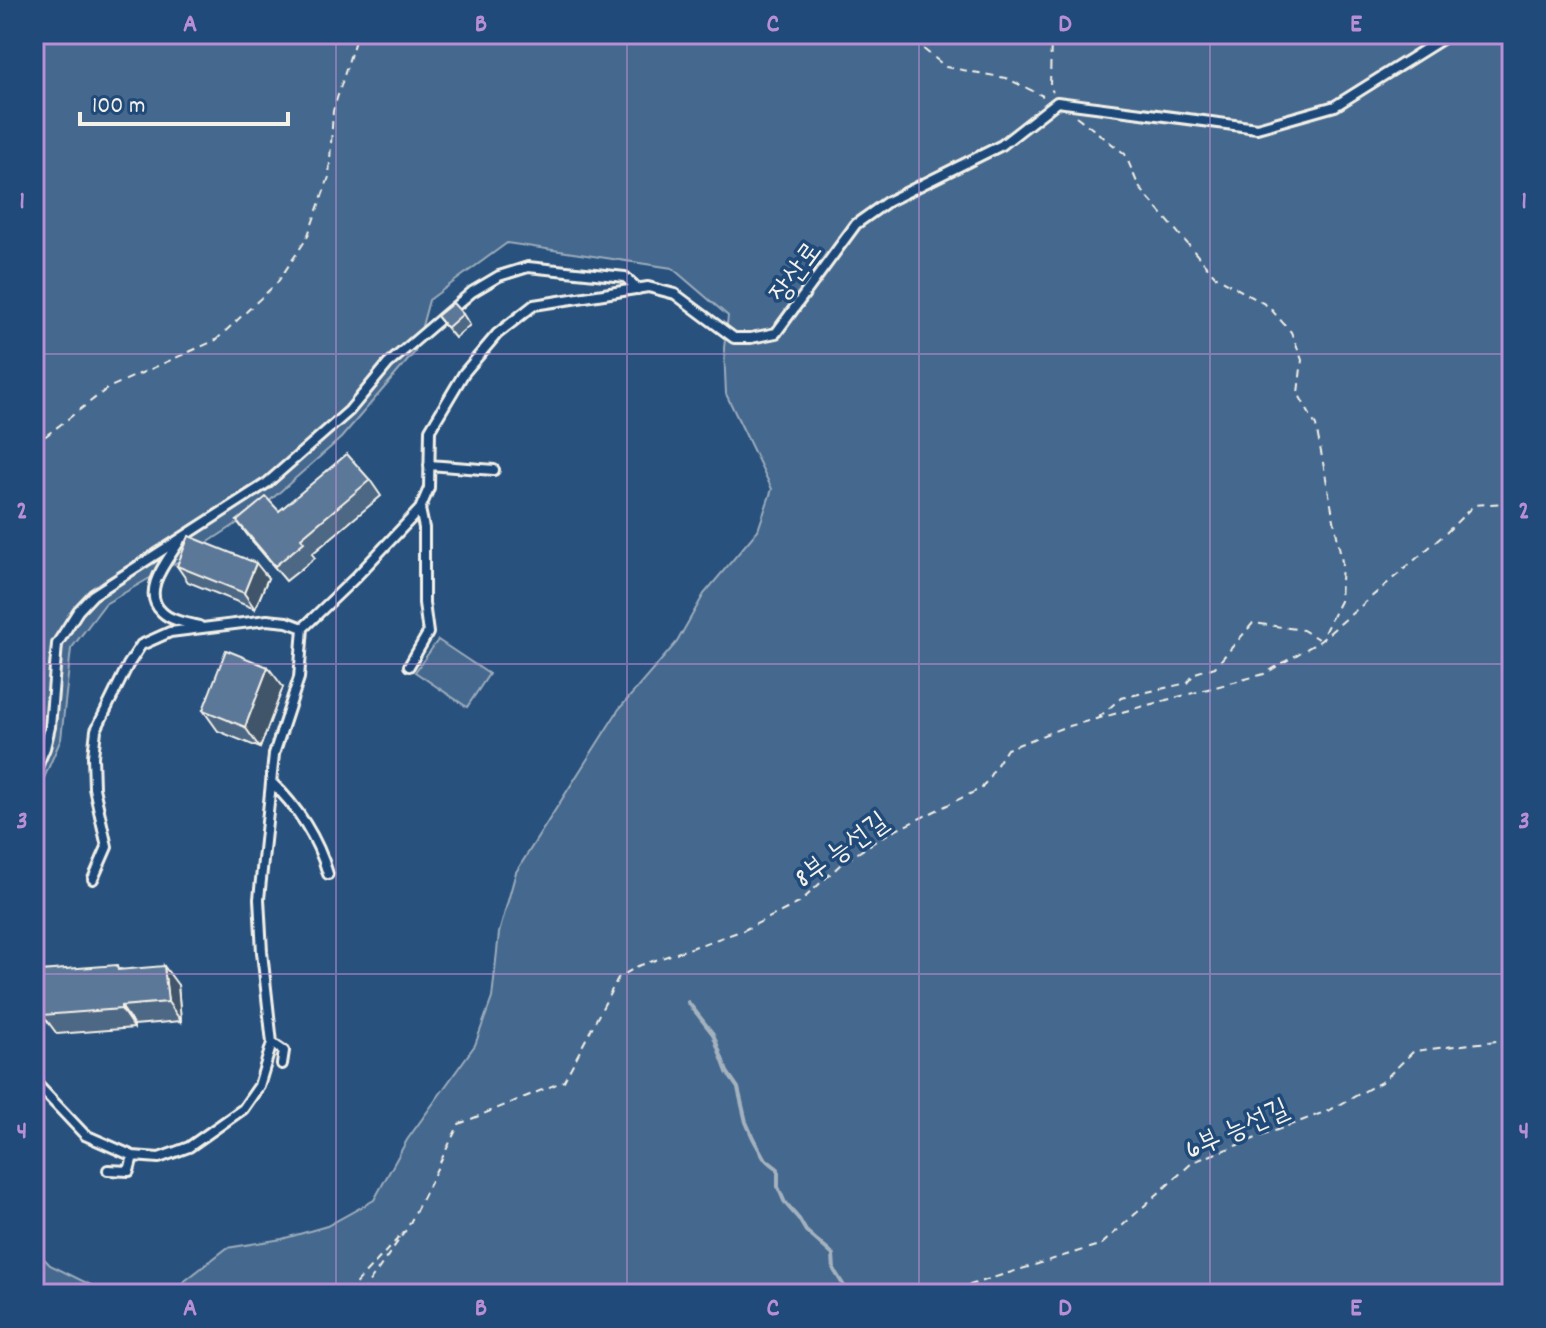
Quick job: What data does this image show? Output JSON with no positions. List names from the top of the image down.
{
  "streets": {
    "lane": ["장산로"],
    "path": ["8부 능선길", "6부 능선길"]
  },
  "scale_bar": "100 m",
  "grid": {
    "columns": [
      "A",
      "B",
      "C",
      "D",
      "E"
    ],
    "rows": [
      "1",
      "2",
      "3",
      "4"
    ]
  }
}
